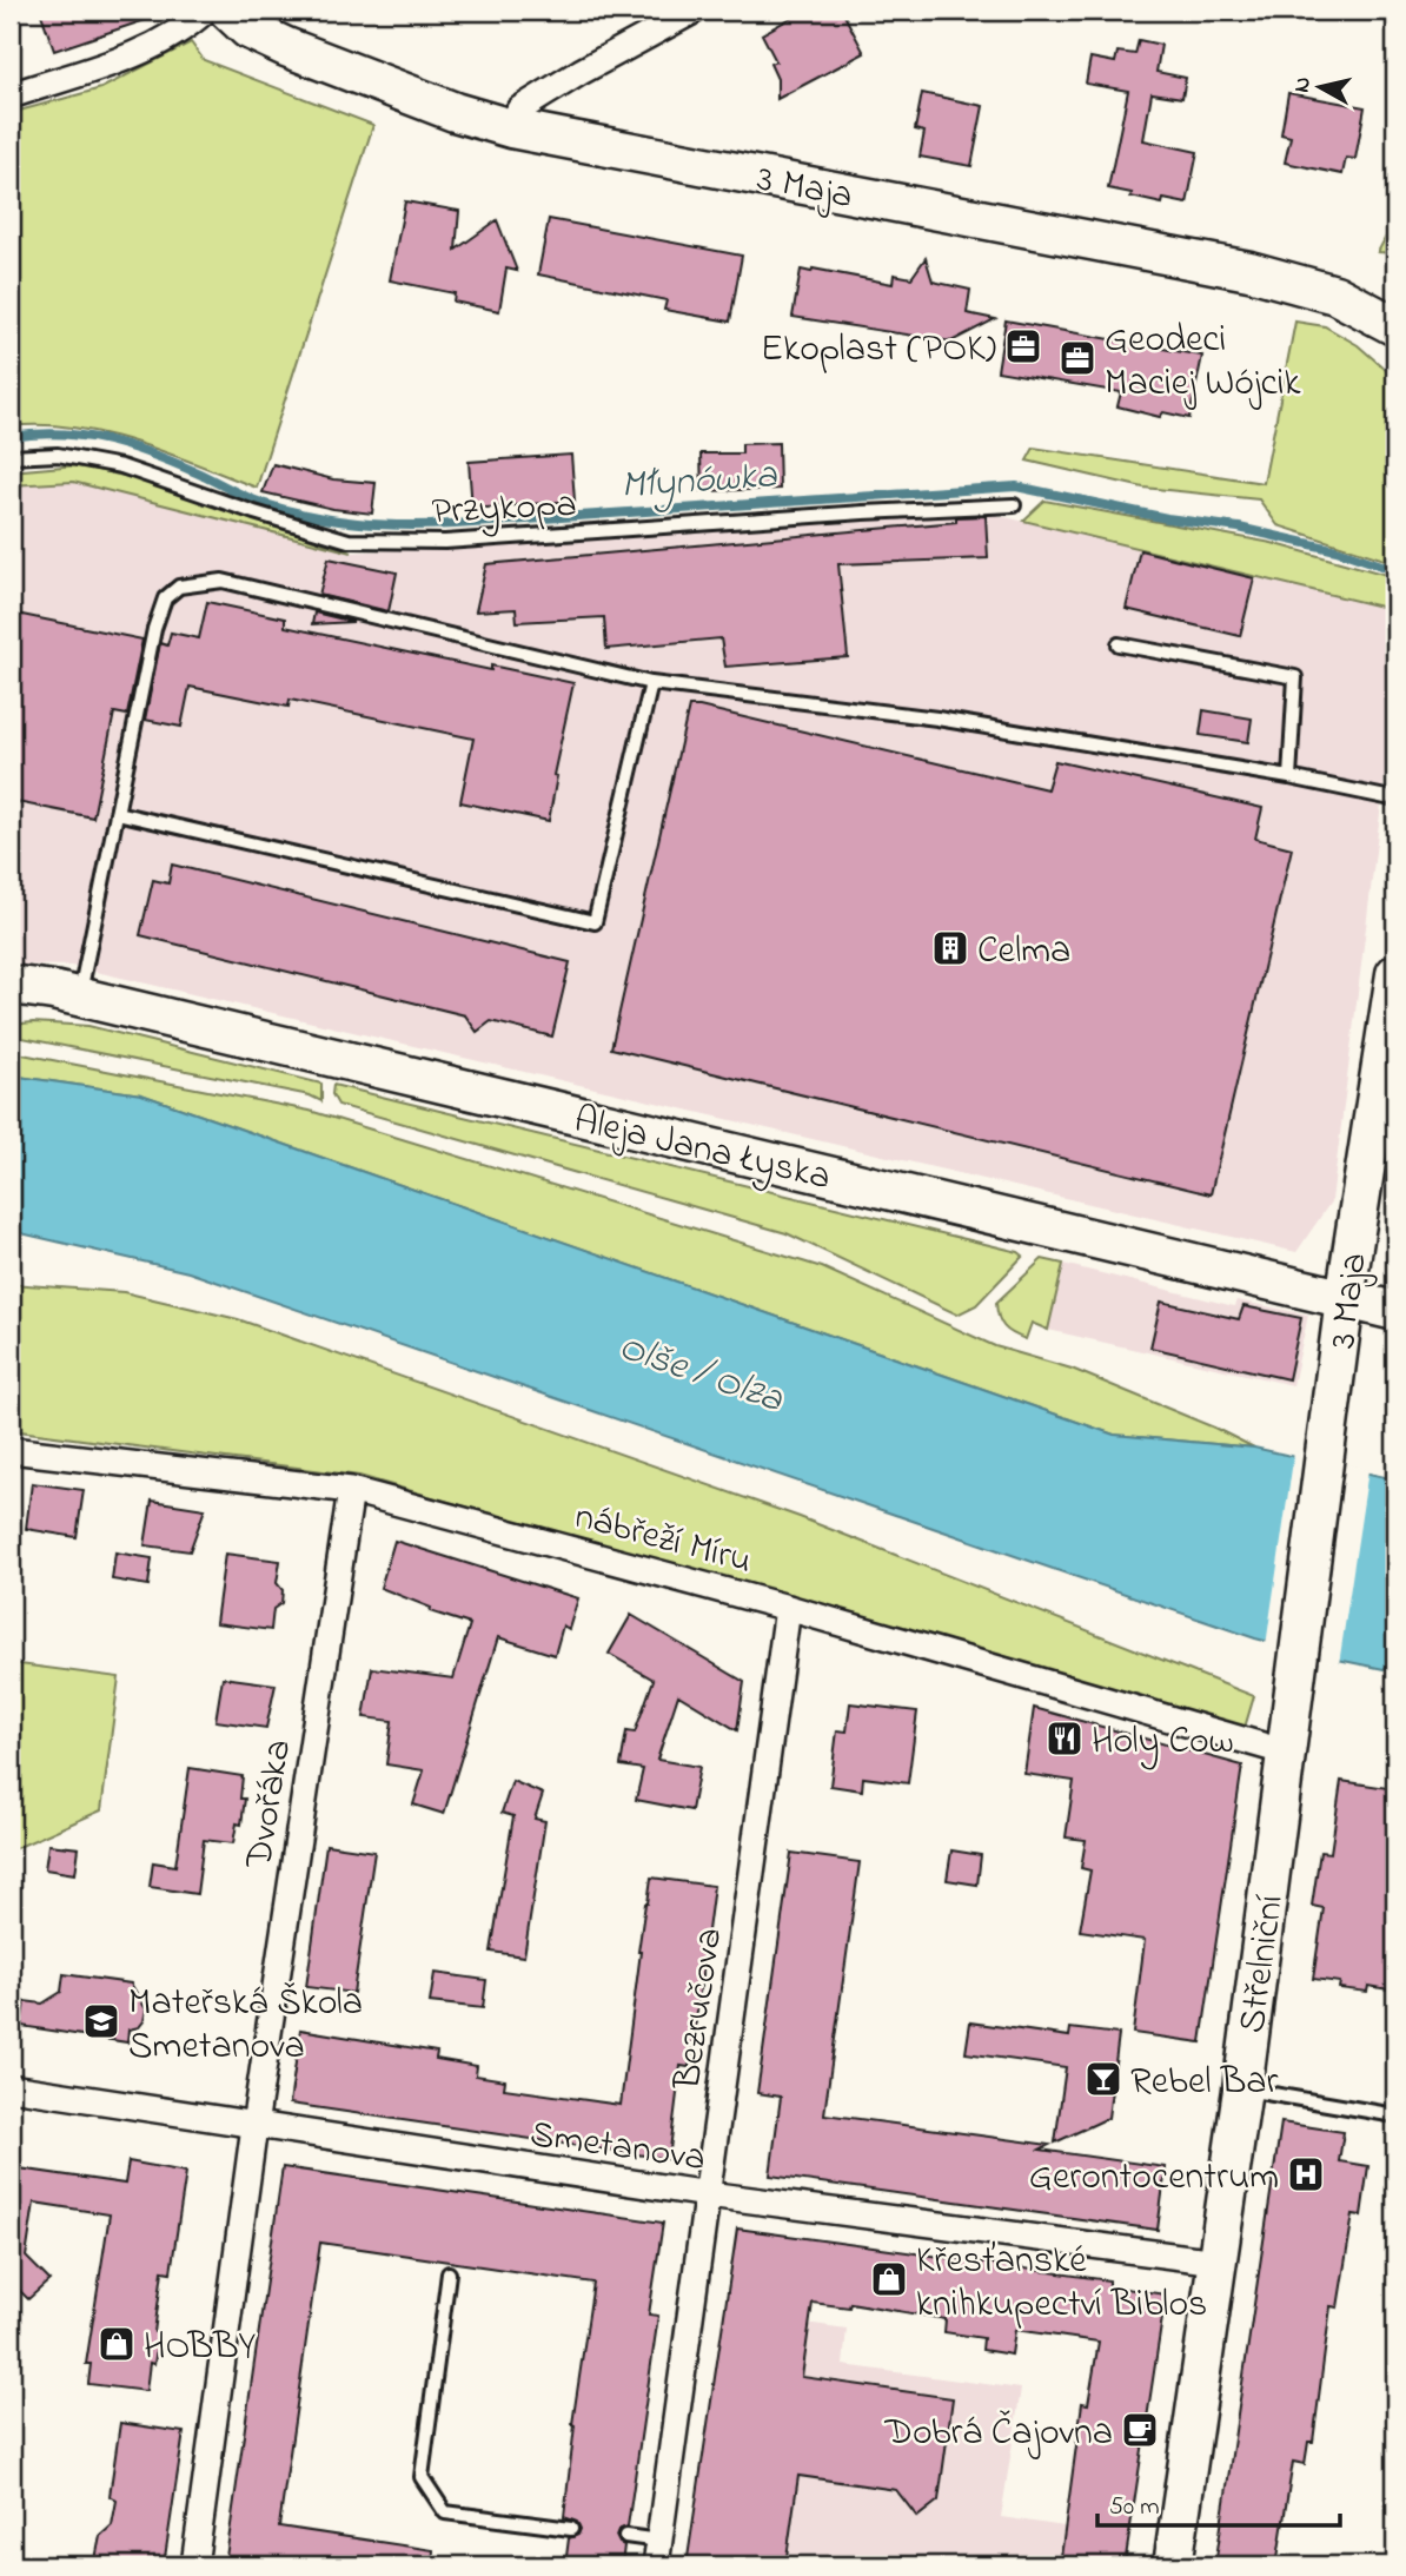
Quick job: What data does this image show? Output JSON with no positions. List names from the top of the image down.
{
  "streets": {
    "street": [
      "3 Maja",
      "Aleja Jana Łyska",
      "nábřeží Míru",
      "Dvořáka",
      "Střelniční",
      "Bezručova",
      "Smetanova"
    ],
    "lane": ["Przykopa"]
  },
  "crossings": [
    ["3 Maja", "Aleja Jana Łyska"],
    ["3 Maja", "Střelniční"],
    ["nábřeží Míru", "Dvořáka"],
    ["nábřeží Míru", "Střelniční"],
    ["nábřeží Míru", "Bezručova"],
    ["Dvořáka", "Smetanova"],
    ["Střelniční", "Smetanova"],
    ["Bezručova", "Smetanova"]
  ],
  "water": ["Młynówka", "Olše / Olza"],
  "places": {
    "office": ["Ekoplast (POK)", "Geodeci Maciej Wójcik"],
    "building": ["Celma"],
    "restaurant": ["Holy Cow"],
    "school or university": ["Mateřská Škola Smetanova"],
    "bar": ["Rebel Bar"],
    "hospital": ["Gerontocentrum"],
    "shop": ["Křesťanské knihkupectví Biblos", "HOBBY"],
    "cafe": ["Dobrá Čajovna"]
  },
  "scale_bar": "50 m",
  "north": "left"
}
